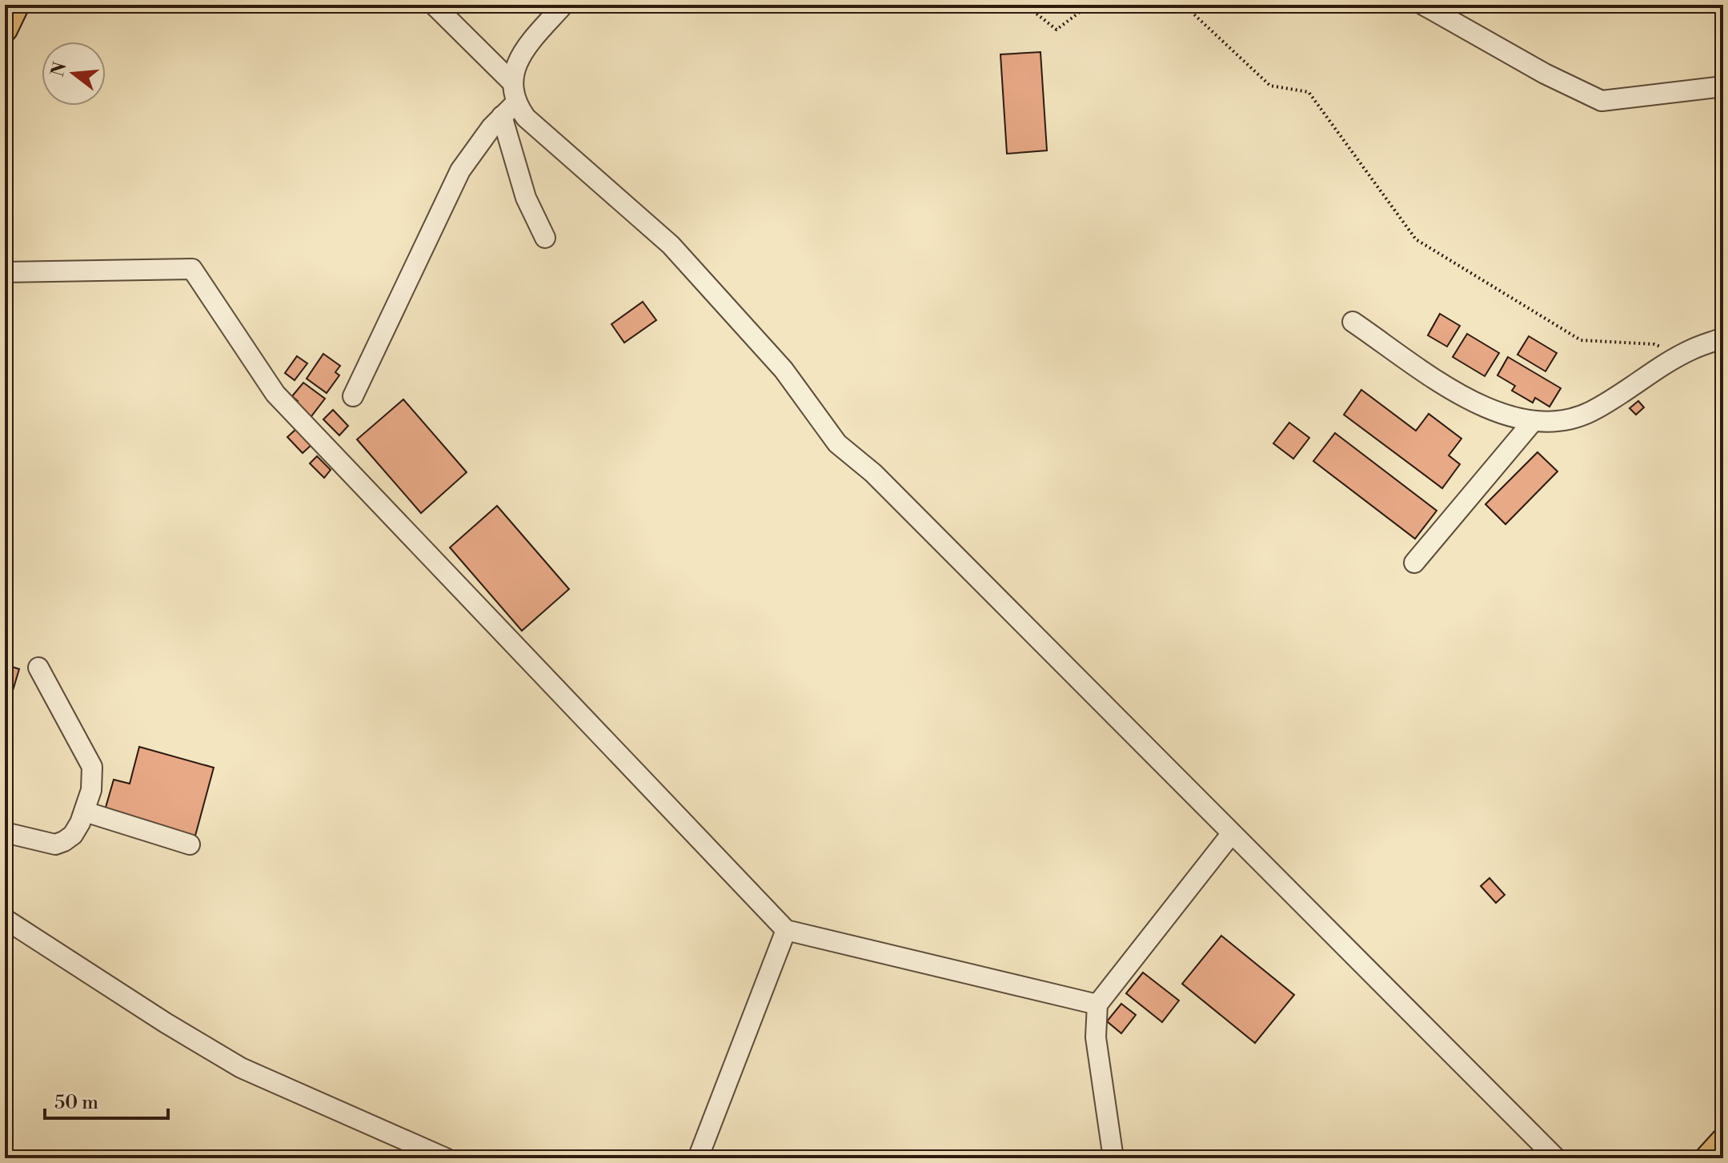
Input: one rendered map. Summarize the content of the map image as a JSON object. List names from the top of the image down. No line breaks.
{"scale_bar":"50 m","north":"left"}
